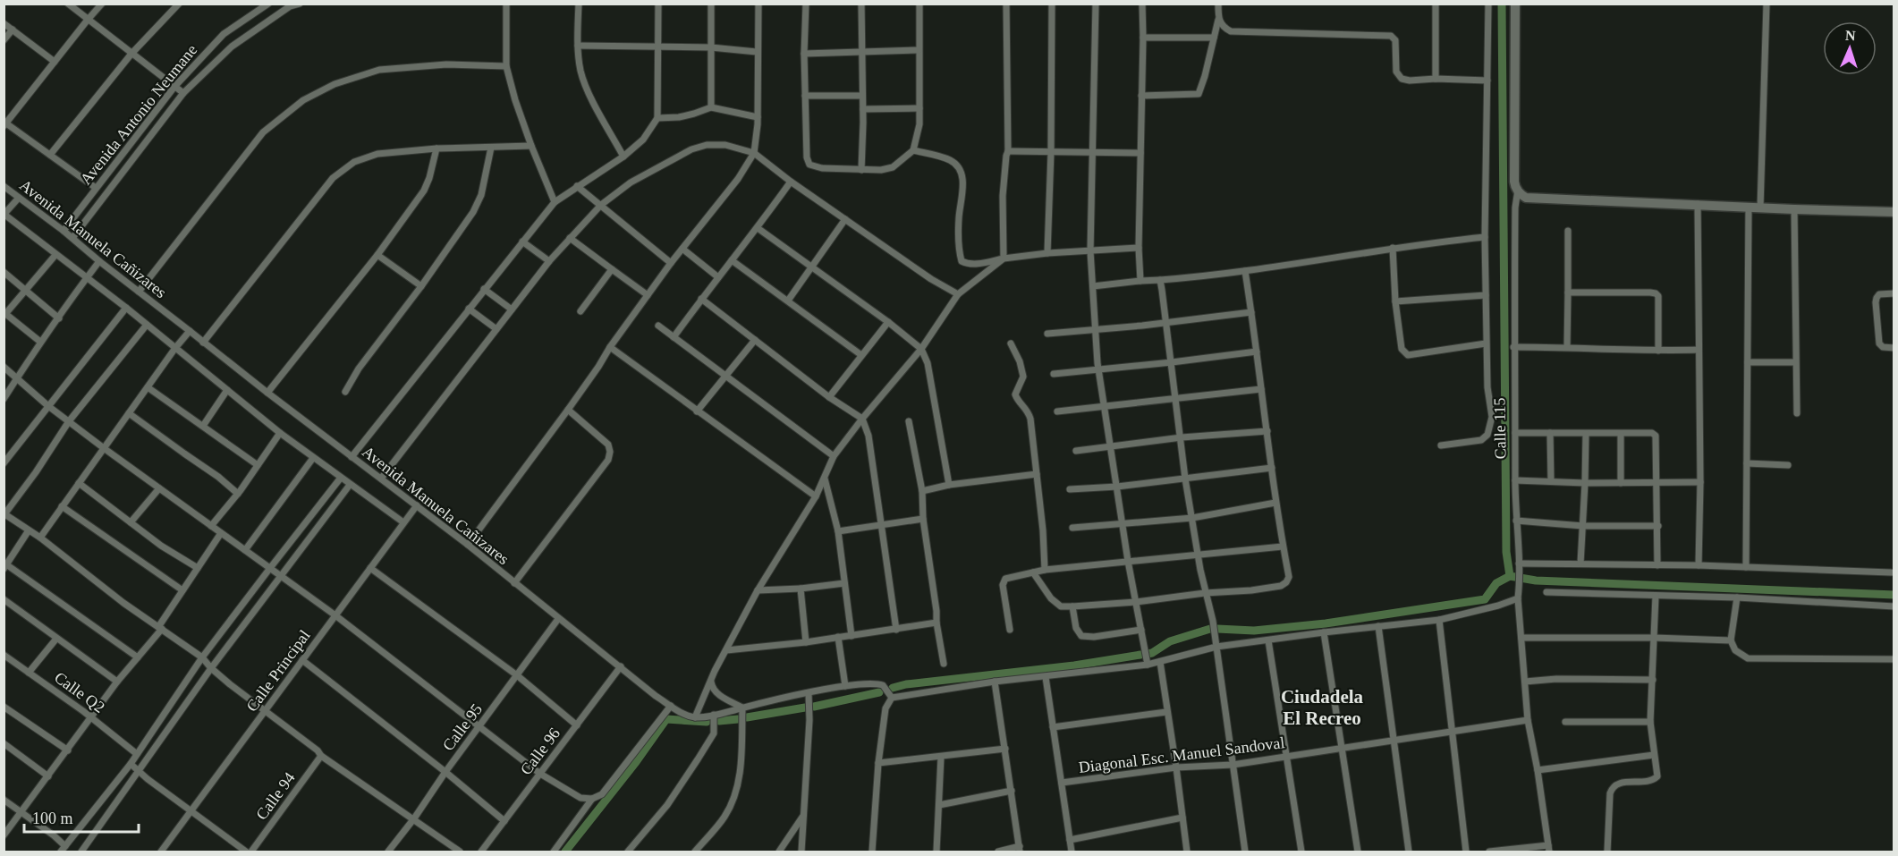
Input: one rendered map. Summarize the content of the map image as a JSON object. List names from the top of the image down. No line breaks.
{"streets":{"street":["Avenida Antonio Neumane","Avenida Manuela Cañizares","Calle 115","Calle Principal","Calle Q2","Calle 95","Calle 96","Diagonal Esc. Manuel Sandoval","Calle 94"]},"crossings":[["Avenida Antonio Neumane","Avenida Manuela Cañizares"],["Avenida Manuela Cañizares","Calle Principal"],["Avenida Manuela Cañizares","Calle 95"],["Avenida Manuela Cañizares","Calle 96"],["Calle 115","Diagonal Esc. Manuel Sandoval"]],"districts":["Ciudadela El Recreo"],"scale_bar":"100 m","north":"top"}
